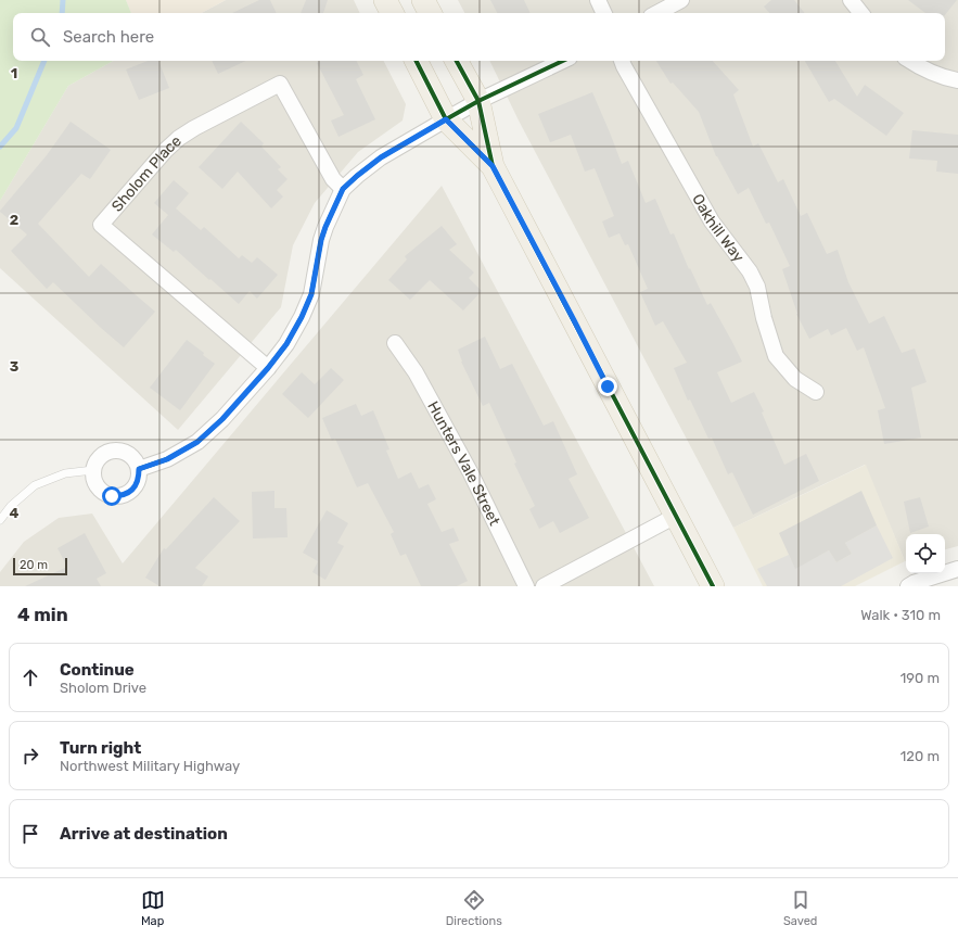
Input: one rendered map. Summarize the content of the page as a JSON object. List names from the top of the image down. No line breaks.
{"streets":{"street":["Sholom Place","Oakhill Way","Hunters Vale Street"]},"scale_bar":"20 m","page":{"search":"Search here","scale":"20 m","heading":["4 min","Walk · 310 m"],"list":[["Continue","Sholom Drive","190 m"],["Turn right","Northwest Military Highway","120 m"],"Arrive at destination"],"nav":["Map","Directions","Saved"]},"grid":{"rows":["1","2","3","4"]}}
